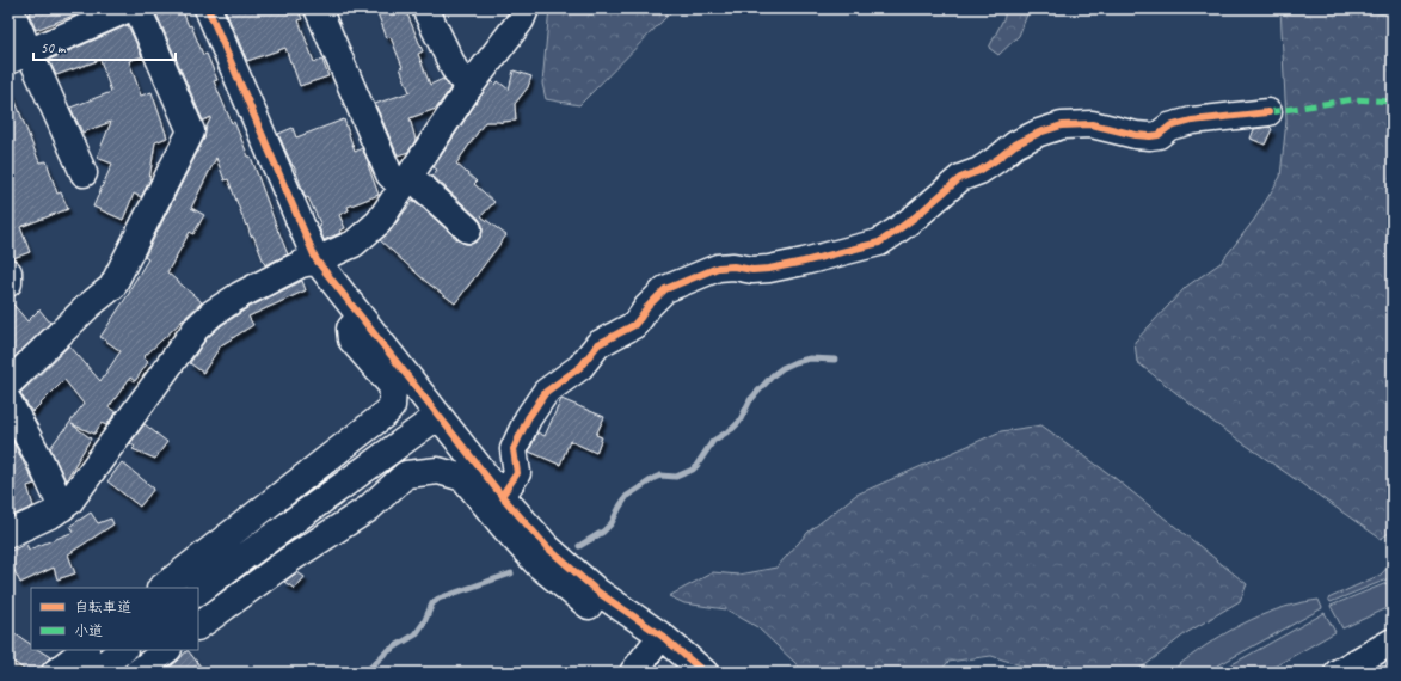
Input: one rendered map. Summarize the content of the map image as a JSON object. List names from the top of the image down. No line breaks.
{"legend":["自転車道","小道"],"scale_bar":"50 m"}
